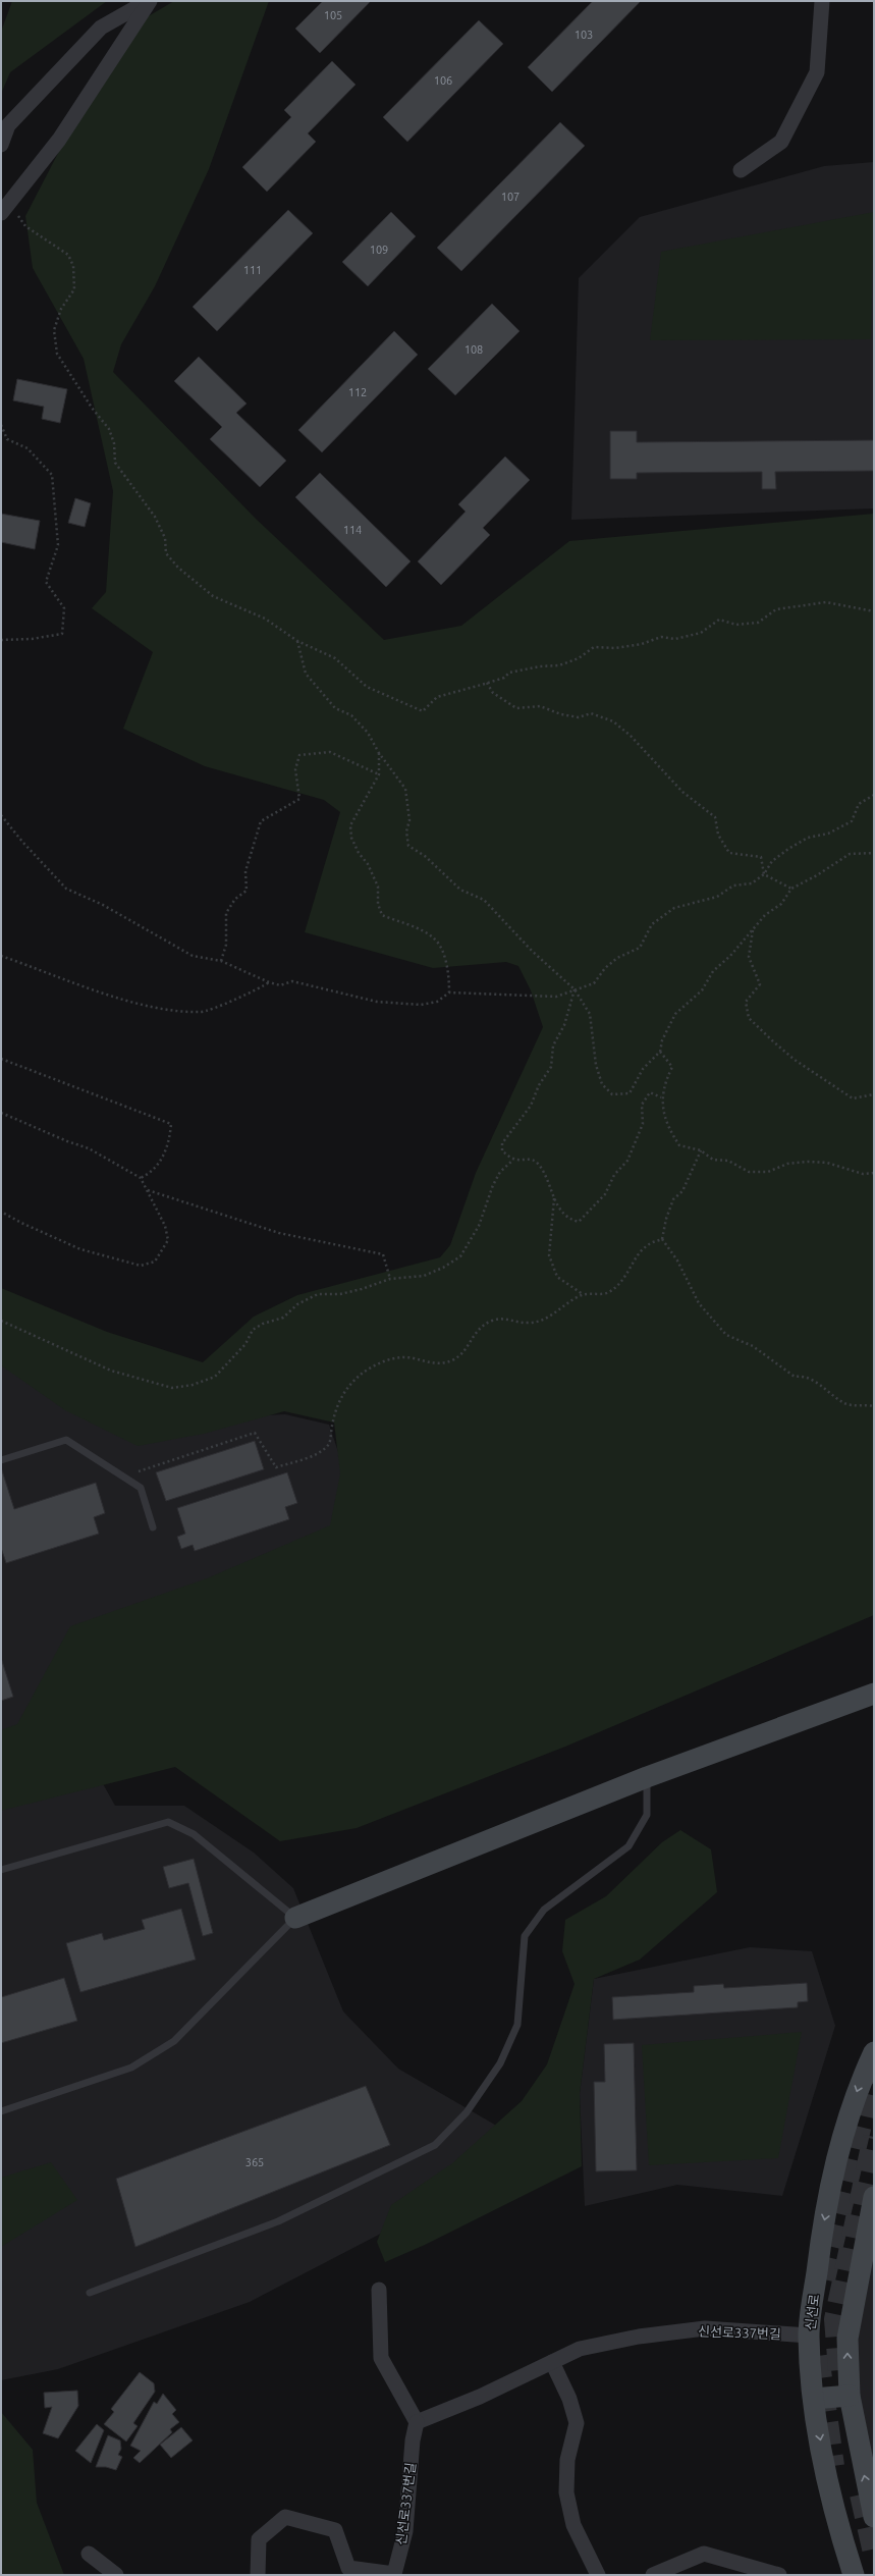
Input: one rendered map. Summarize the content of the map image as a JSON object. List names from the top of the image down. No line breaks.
{"streets":{"main road":["신선로"],"street":["신선로337번길"]},"crossings":[["신선로","신선로337번길"]],"house_numbers":["105","103","106","107","109","111","108","112","114","365"]}
